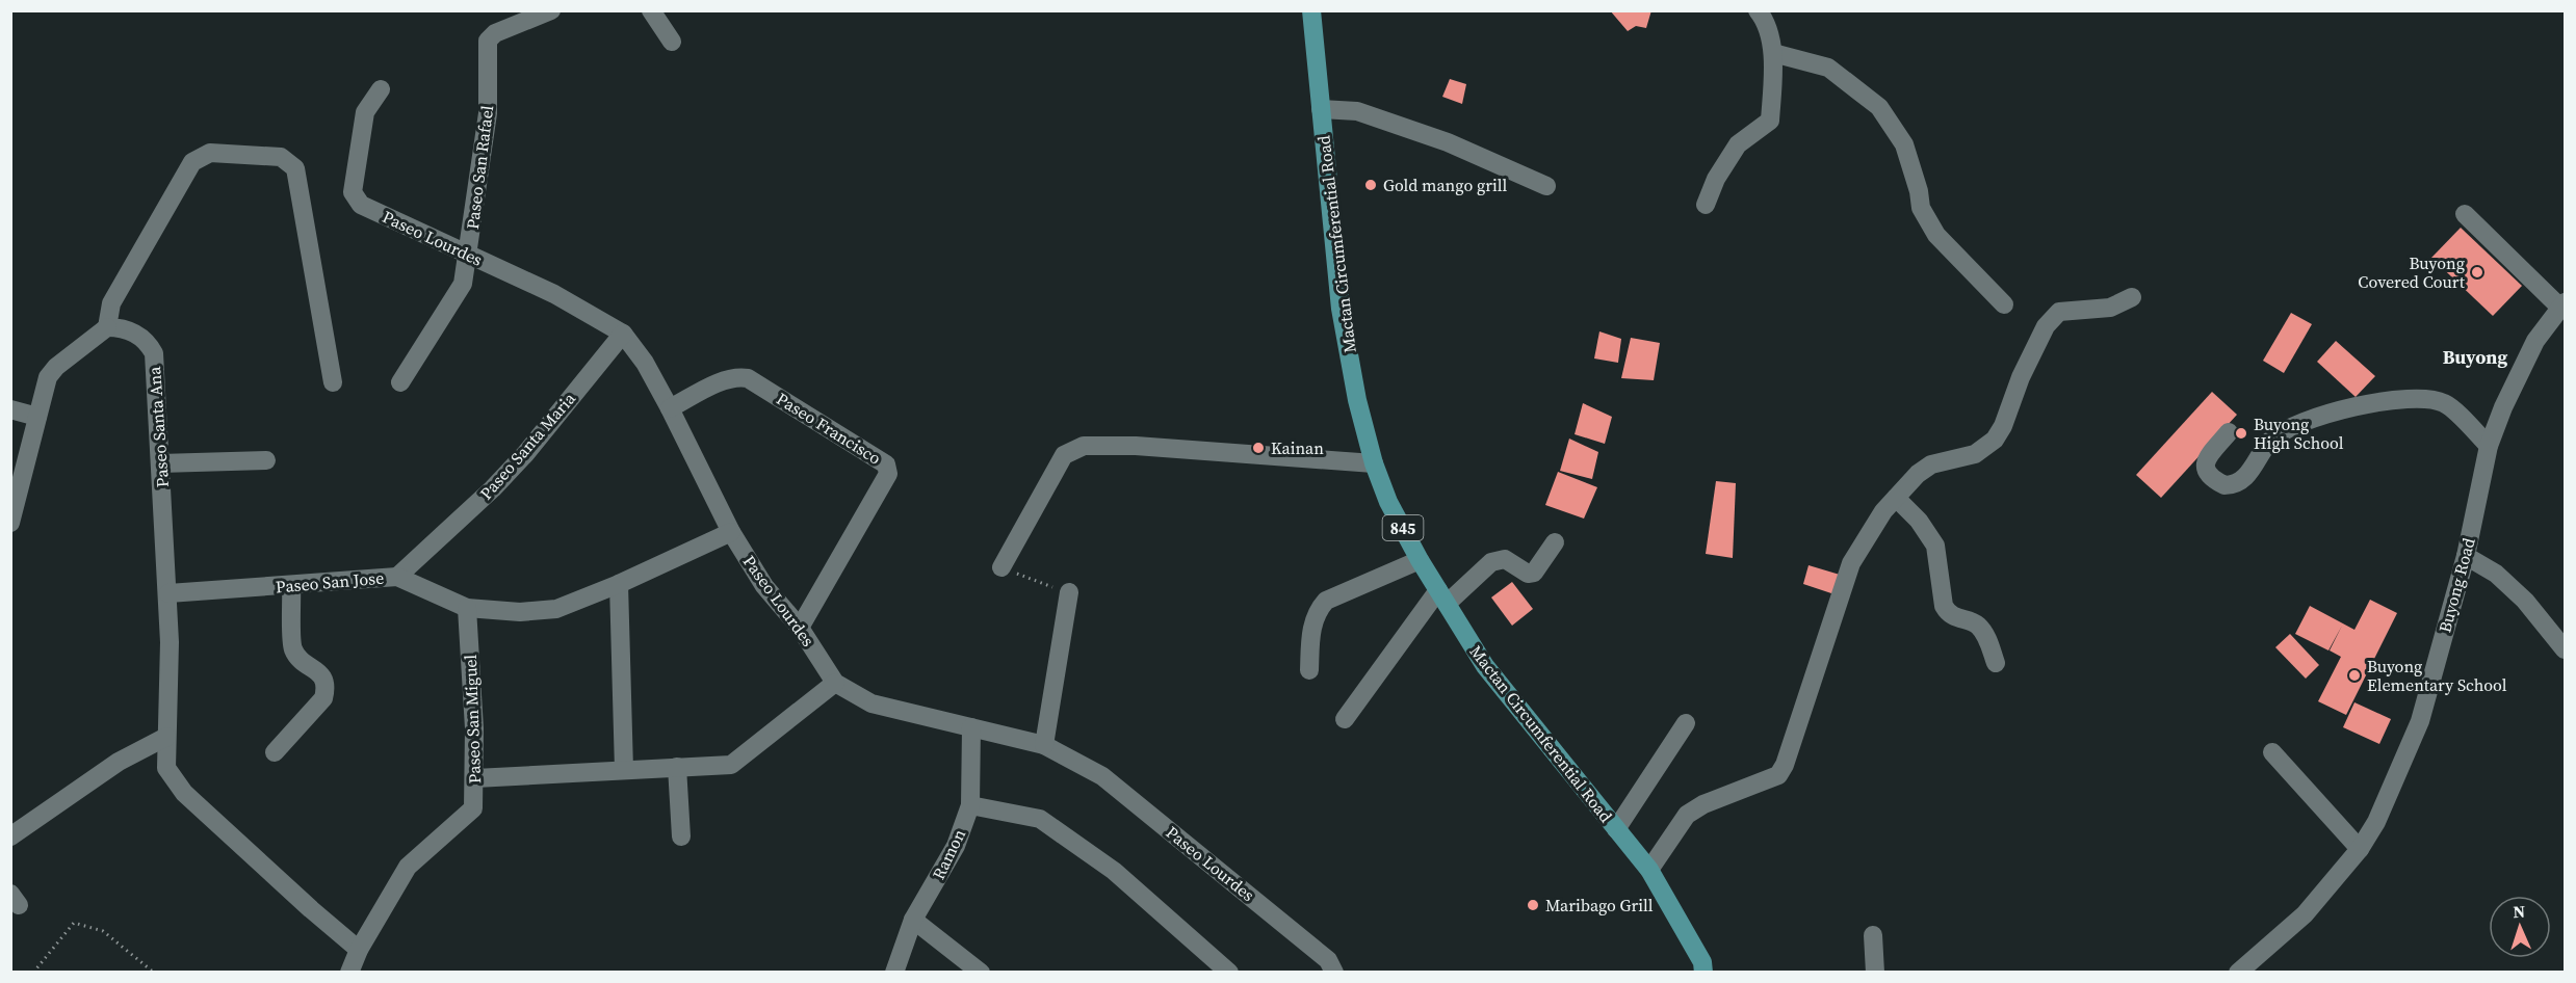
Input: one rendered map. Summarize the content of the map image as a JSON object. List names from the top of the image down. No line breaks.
{"streets":{"main road":["Mactan Circumferential Road","845"],"street":["Paseo San Rafael","Paseo Lourdes","Paseo Santa Ana","Paseo Francisco","Paseo Santa Maria","Paseo San Jose","Buyong Road","Paseo San Miguel","Ramon"]},"crossings":[["Paseo San Rafael","Paseo Lourdes"],["Paseo Lourdes","Paseo Francisco"],["Paseo Lourdes","Paseo Santa Maria"],["Paseo Lourdes","Paseo San Jose"],["Paseo Lourdes","Ramon"],["Paseo Santa Ana","Paseo San Jose"],["Paseo Santa Ana","Paseo San Miguel"],["Paseo Santa Maria","Paseo San Jose"],["Paseo San Jose","Paseo San Miguel"]],"districts":["Buyong"],"places":["Gold mango grill","Buyong Covered Court","Buyong High School","Kainan","Buyong Elementary School","Maribago Grill"],"north":"top"}
